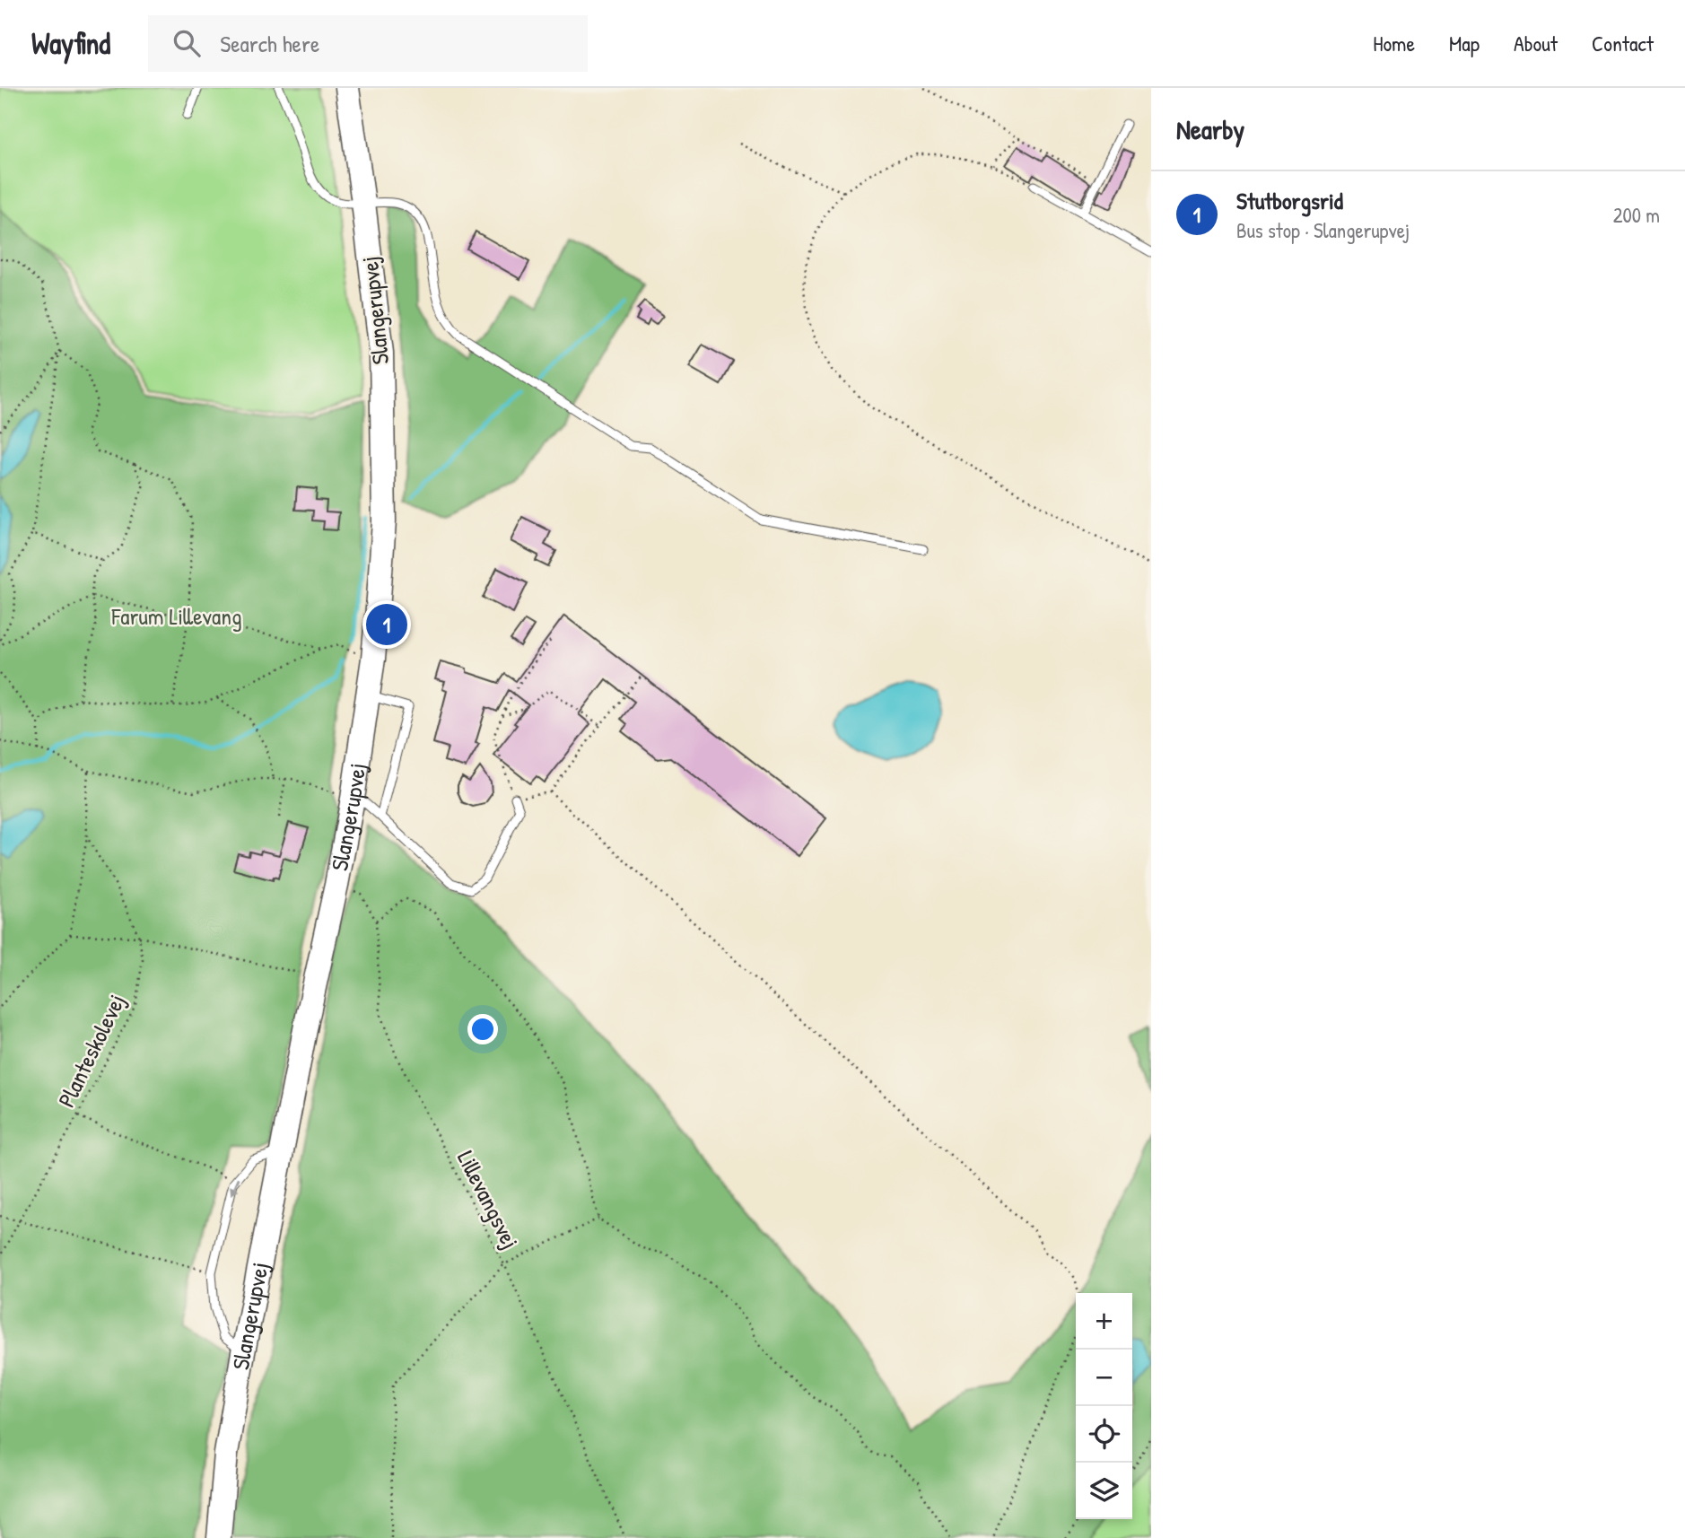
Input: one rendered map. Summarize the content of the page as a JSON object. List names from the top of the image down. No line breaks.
{"streets":{"main road":["Slangerupvej"],"path":["Planteskolevej","Lillevangsvej"]},"crossings":[["Slangerupvej","Lillevangsvej"]],"parks":["Farum Lillevang"],"page":{"header":"Wayfind","search":"Search here","nav":["Home","Map","About","Contact"],"heading":"Nearby","list":[{"mark":"1","name":"Stutborgsrid","note":"Bus stop · Slangerupvej","value":"200 m"}],"pins":"1","map_buttons":["+","−"]}}
